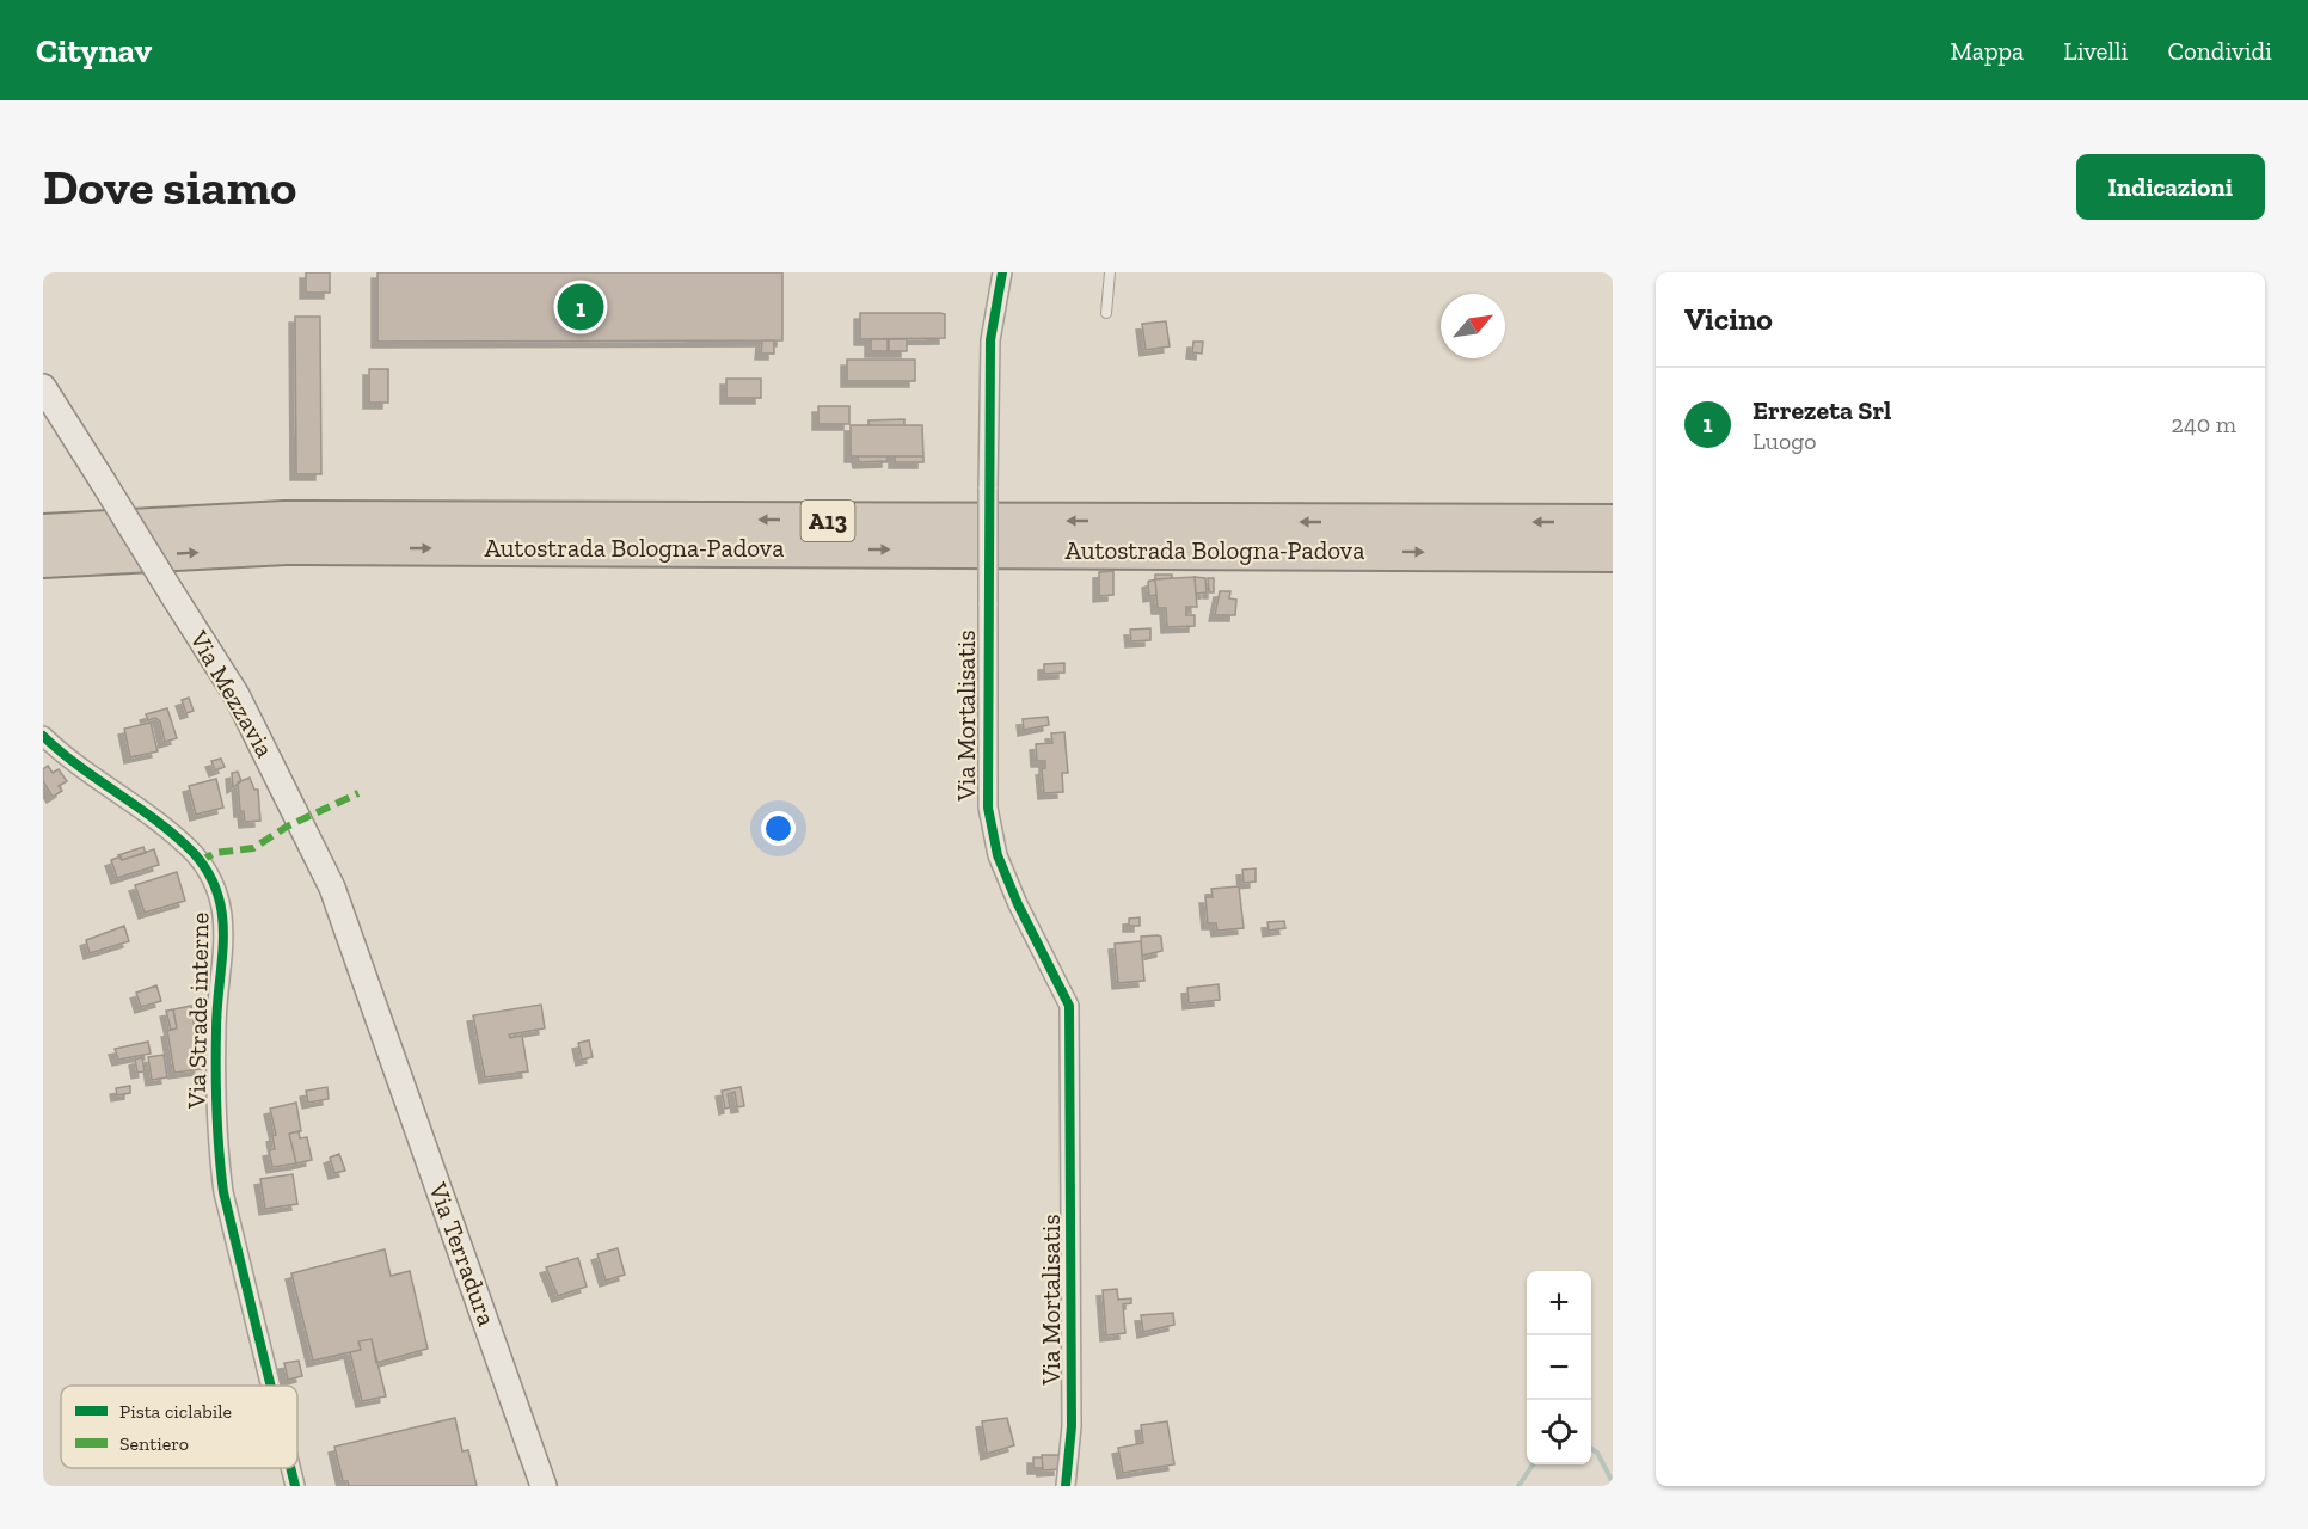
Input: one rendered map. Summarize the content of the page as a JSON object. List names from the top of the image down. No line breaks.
{"streets":{"highway":["A13","Autostrada Bologna-Padova"],"main road":["Via Mezzavia","Via Terradura"],"street":["Via Mortalisatis","Via Strade interne"]},"crossings":[["Via Mezzavia","Via Terradura"]],"legend":["Pista ciclabile","Sentiero"],"north":"top right","page":{"header":"Citynav","nav":["Mappa","Livelli","Condividi"],"buttons":"Indicazioni","title":"Dove siamo","heading":"Vicino","pins":"1","list":[{"mark":"1","name":"Errezeta Srl","note":"Luogo","value":"240 m"}],"map_buttons":["+","−"]}}
